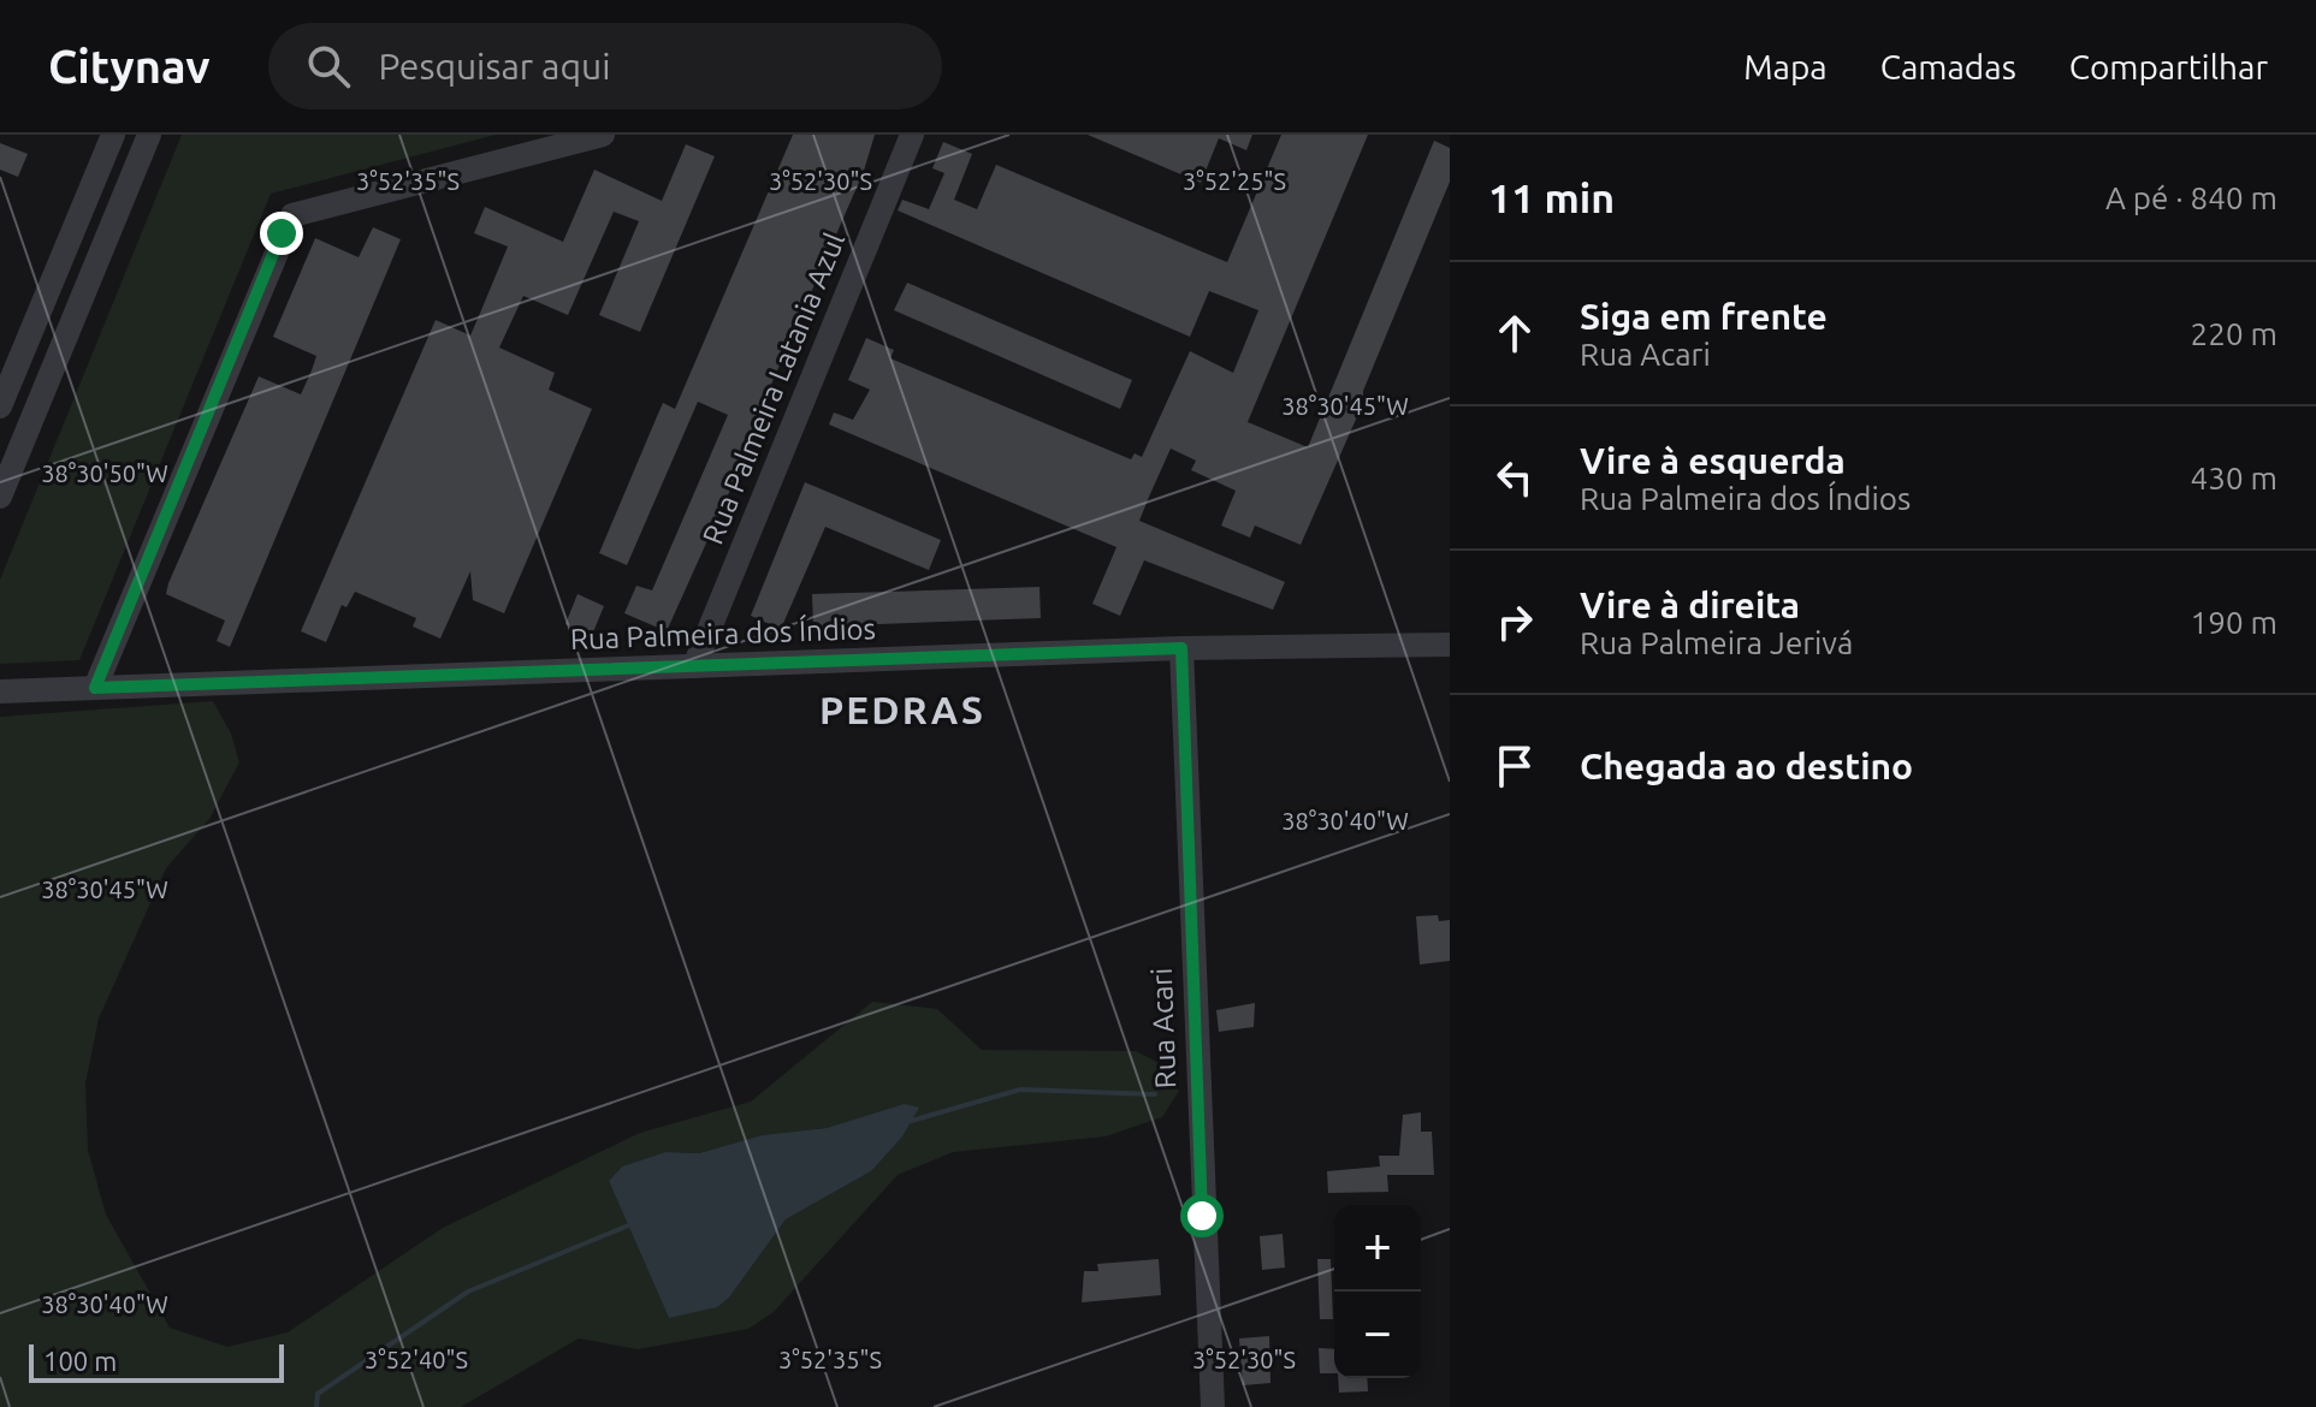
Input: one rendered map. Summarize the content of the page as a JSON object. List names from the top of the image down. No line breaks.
{"streets":{"street":["Rua Palmeira Latania Azul","Rua Palmeira dos Índios","Rua Acari"]},"crossings":[["Rua Palmeira Latania Azul","Rua Palmeira dos Índios"],["Rua Palmeira dos Índios","Rua Acari"]],"districts":["PEDRAS"],"scale_bar":"100 m","page":{"header":"Citynav","search":"Pesquisar aqui","nav":["Mapa","Camadas","Compartilhar"],"heading":["11 min","A pé · 840 m"],"list":[["Siga em frente","Rua Acari","220 m"],["Vire à esquerda","Rua Palmeira dos Índios","430 m"],["Vire à direita","Rua Palmeira Jerivá","190 m"],"Chegada ao destino"],"map_buttons":["+","−"],"scale":"100 m"},"coordinates":["3°52'35\"S","3°52'30\"S","3°52'25\"S","38°30'45\"W","38°30'50\"W","38°30'40\"W","3°52'40\"S"]}
